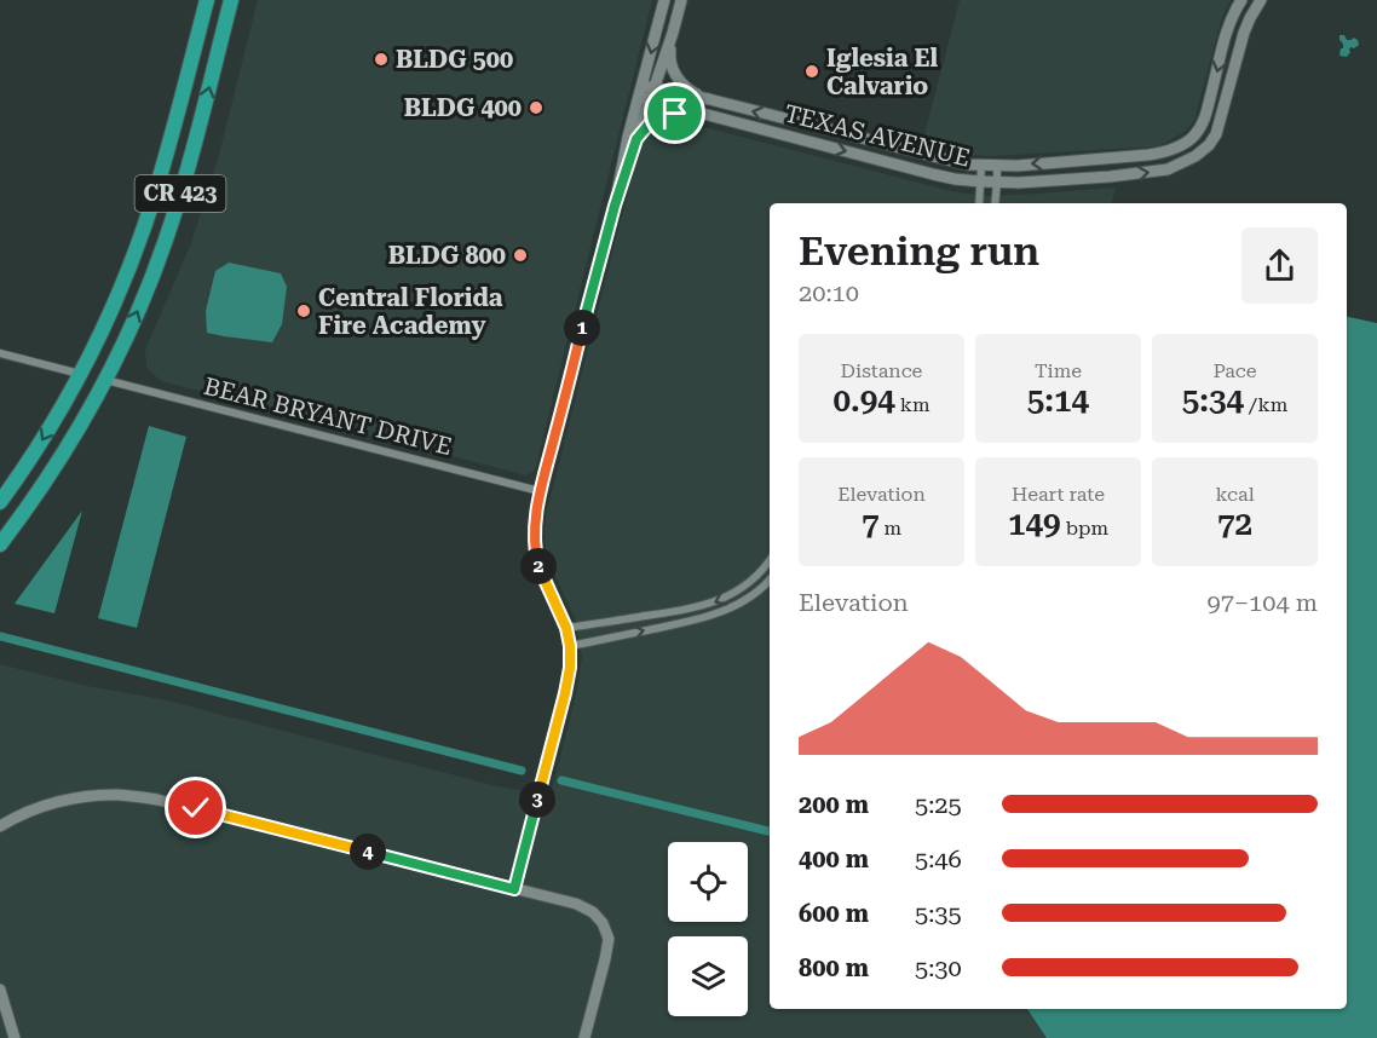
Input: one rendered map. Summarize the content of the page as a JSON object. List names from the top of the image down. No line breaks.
{"streets":{"highway":["CR 423"],"street":["TEXAS AVENUE","BEAR BRYANT DRIVE"]},"crossings":[["CR 423","BEAR BRYANT DRIVE"]],"places":["BLDG 500","Iglesia El Calvario","BLDG 400","BLDG 800","Central Florida Fire Academy"],"page":{"heading":["Evening run","20:10"],"pins":["1","2","3","4"],"stats":[["Distance","0.94 km"],["Time","5:14"],["Pace","5:34 /km"],["Elevation","7 m"],["Heart rate","149 bpm"],["kcal","72"]],"chart":["Elevation","97–104 m"],"list":[{"name":"200 m","note":"5:25"},{"name":"400 m","note":"5:46"},{"name":"600 m","note":"5:35"},{"name":"800 m","note":"5:30"}]}}
